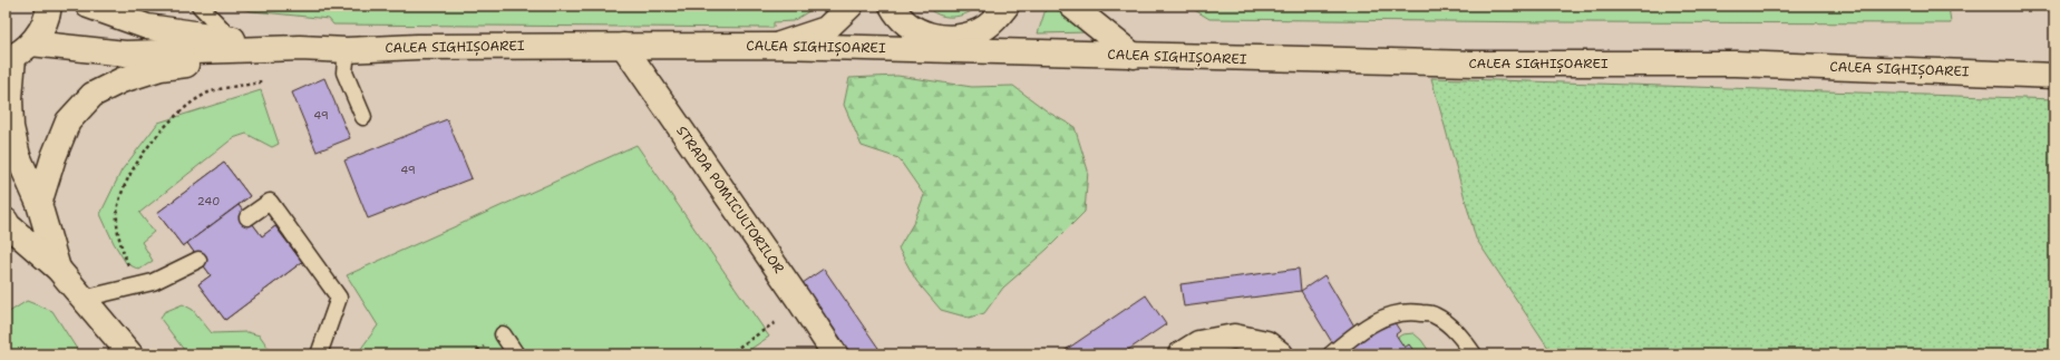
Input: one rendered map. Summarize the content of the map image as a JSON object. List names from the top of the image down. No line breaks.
{"streets":{"main road":["CALEA SIGHIȘOAREI","STRADA POMICULTORILOR"]},"crossings":[["CALEA SIGHIȘOAREI","STRADA POMICULTORILOR"]],"house_numbers":["49","49","240"]}
